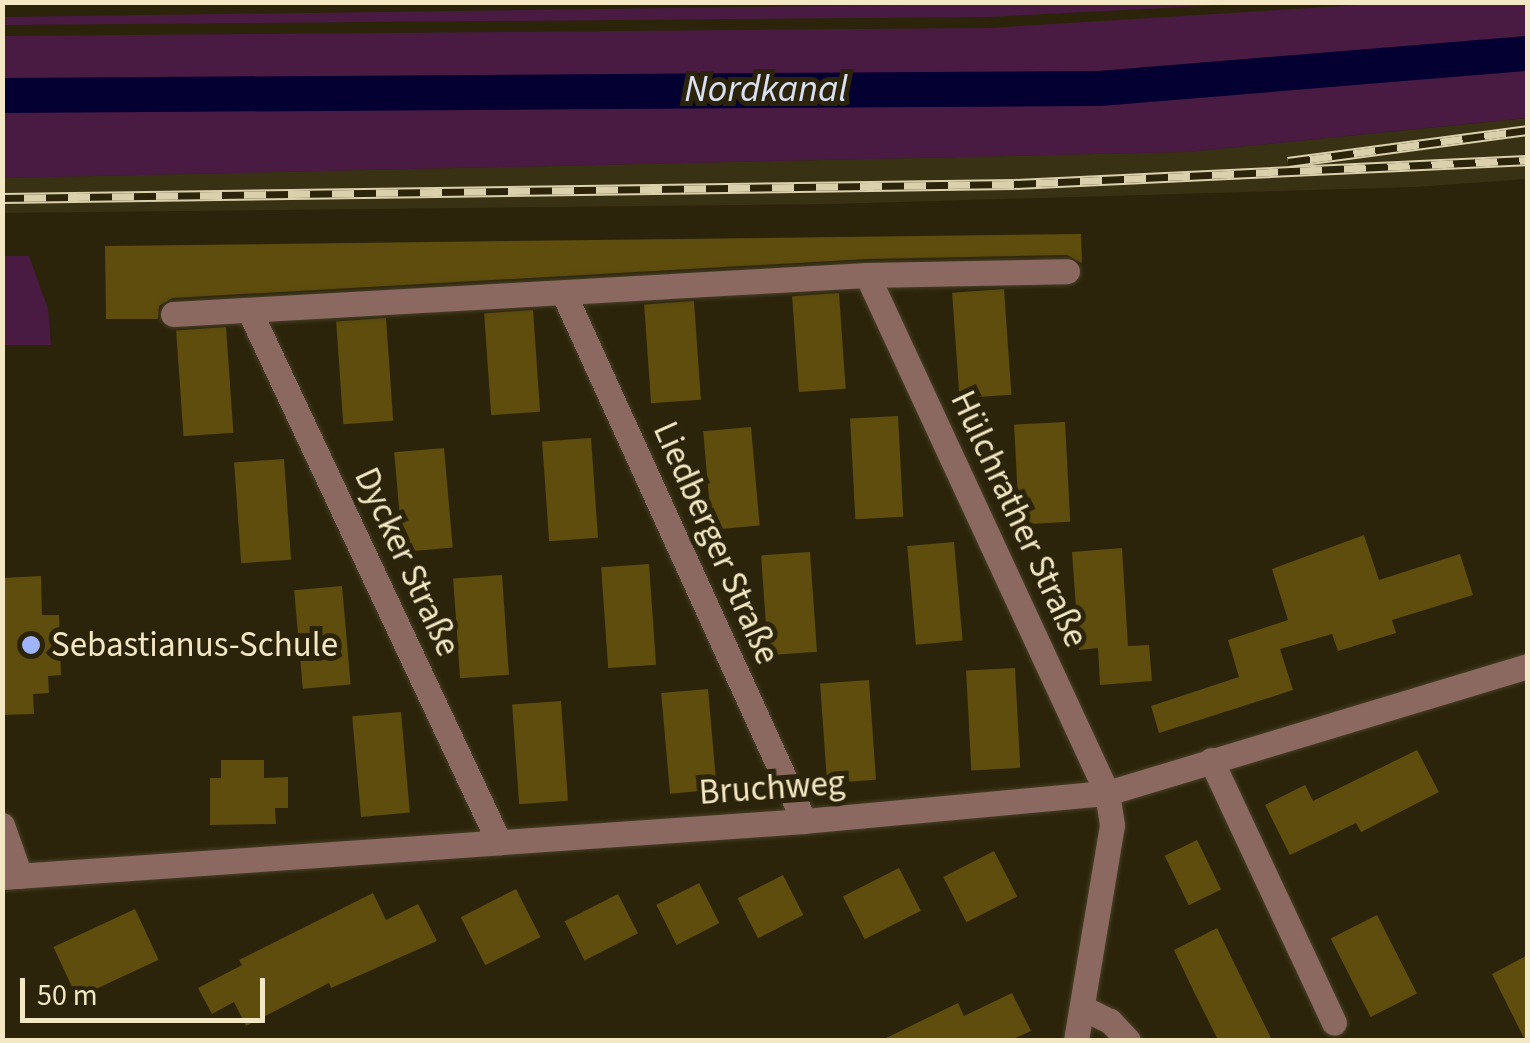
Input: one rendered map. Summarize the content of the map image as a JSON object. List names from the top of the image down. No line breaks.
{"streets":{"street":["Hülchrather Straße","Liedberger Straße","Dycker Straße","Bruchweg"]},"crossings":[["Hülchrather Straße","Bruchweg"],["Liedberger Straße","Bruchweg"],["Dycker Straße","Bruchweg"]],"water":["Nordkanal"],"places":["Sebastianus-Schule"],"scale_bar":"50 m"}
